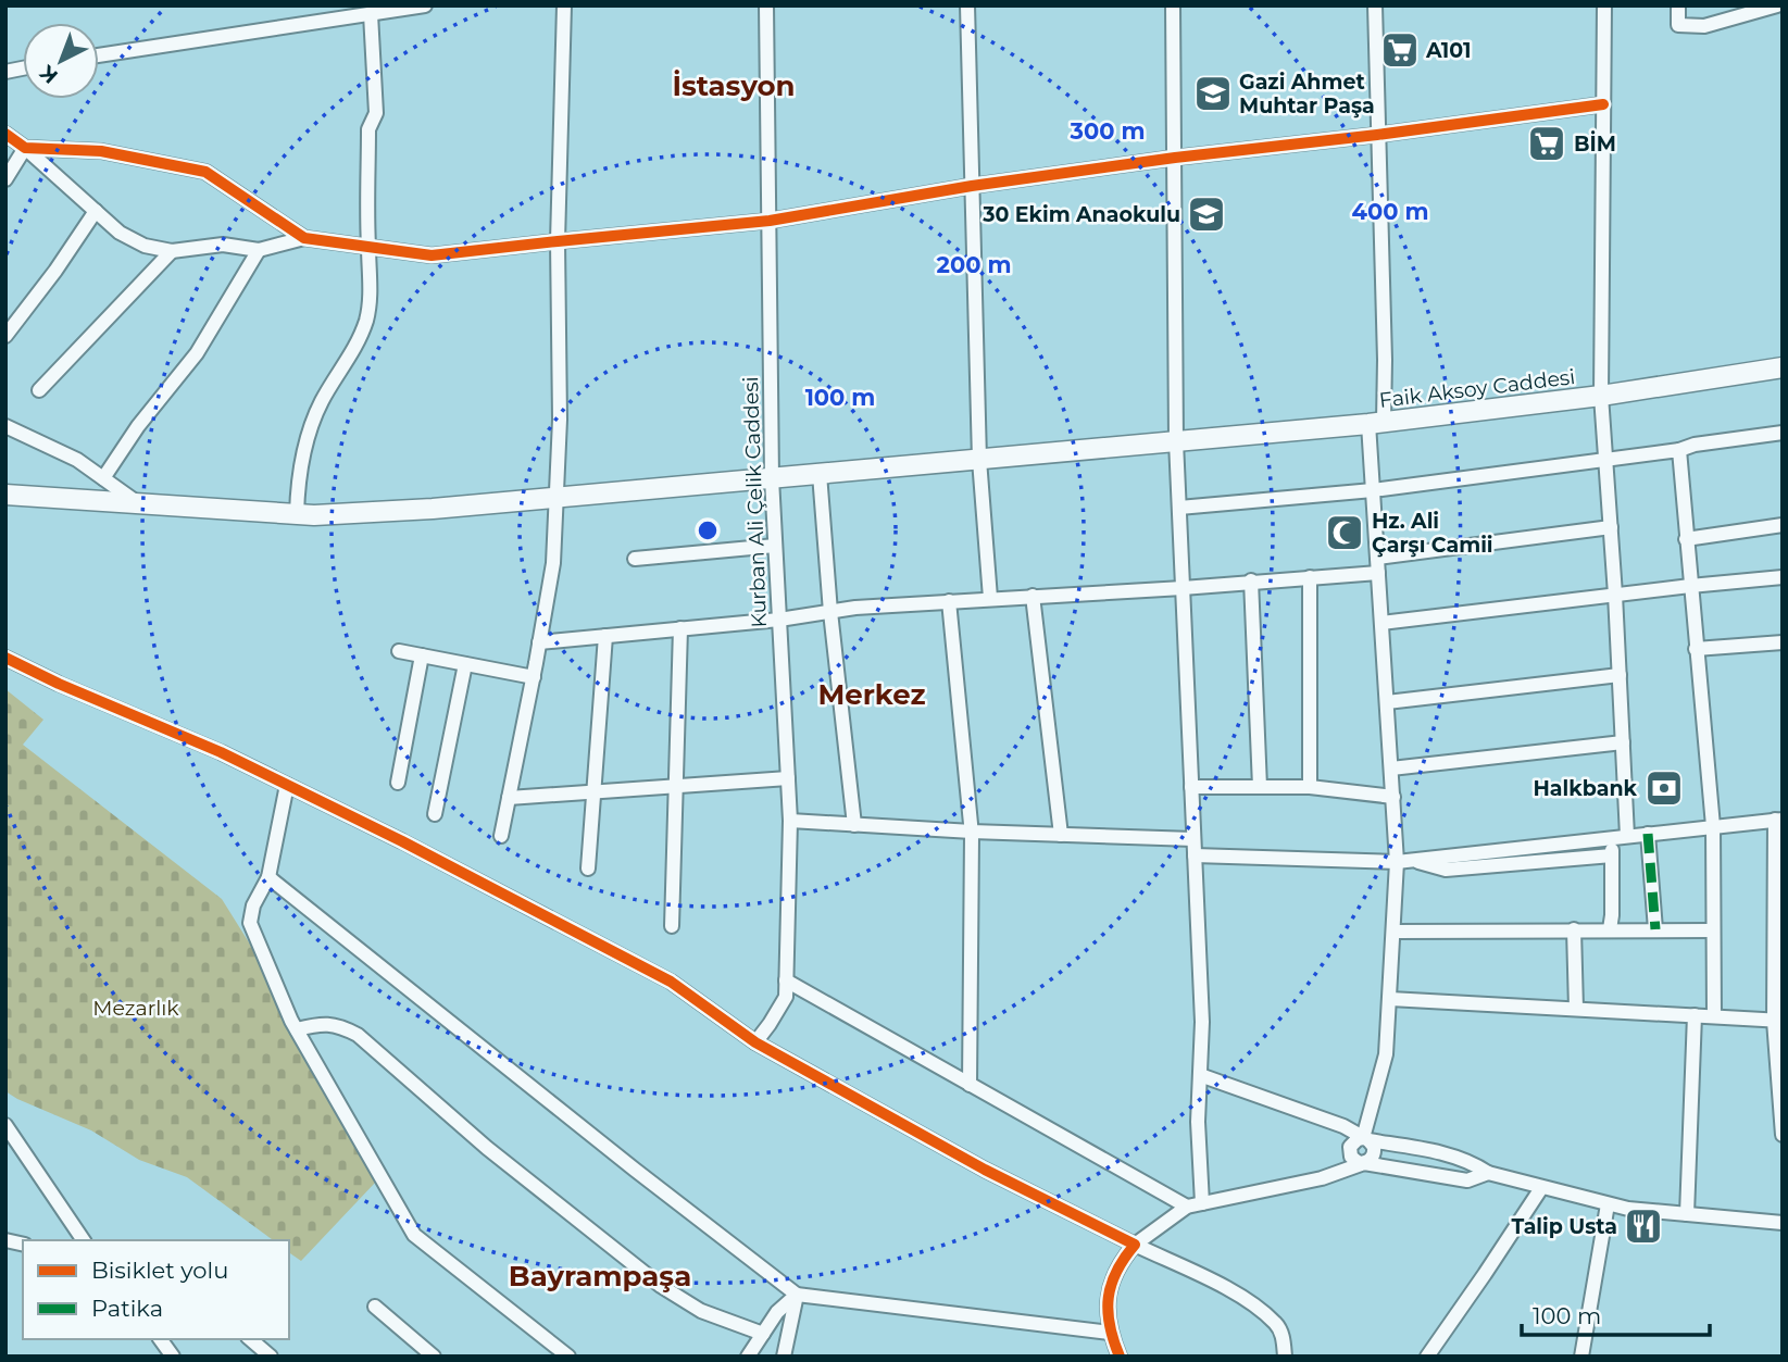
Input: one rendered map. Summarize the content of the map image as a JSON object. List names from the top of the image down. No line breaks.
{"streets":{"main road":["Faik Aksoy Caddesi"],"street":["Kurban Ali Çelik Caddesi"]},"crossings":[["Faik Aksoy Caddesi","Kurban Ali Çelik Caddesi"]],"districts":["İstasyon","Merkez","Bayrampaşa"],"parks":["Mezarlık"],"places":{"supermarket":["A101","BİM"],"school or university":["Gazi Ahmet Muhtar Paşa","30 Ekim Anaokulu"],"mosque":["Hz. Ali Çarşı Camii"],"bank":["Halkbank"],"restaurant":["Talip Usta"]},"legend":["Bisiklet yolu","Patika"],"scale_bar":"100 m","north":"bottom left","rings":["300 m","400 m","200 m","100 m"]}
